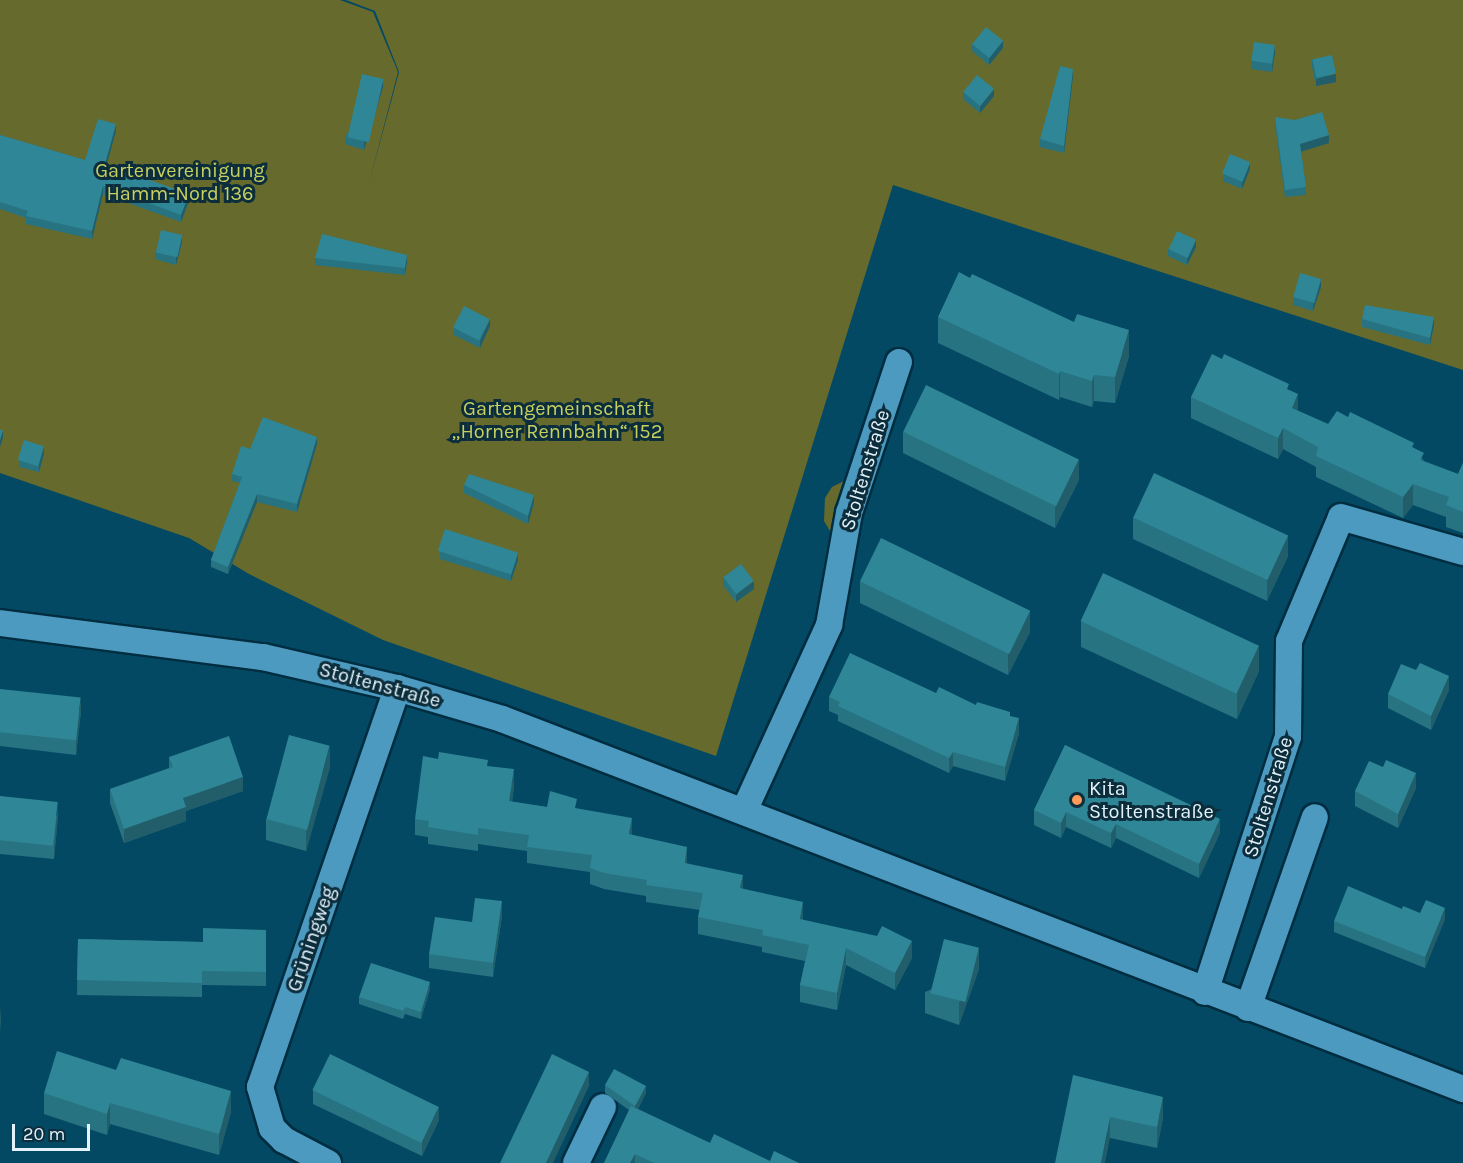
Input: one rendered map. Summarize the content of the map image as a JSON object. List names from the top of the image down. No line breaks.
{"streets":{"street":["Stoltenstraße","Grüningweg"]},"crossings":[["Stoltenstraße","Grüningweg"]],"parks":["Gartenvereinigung Hamm-Nord 136","Gartengemeinschaft „Horner Rennbahn“ 152"],"places":["Kita Stoltenstraße"],"scale_bar":"20 m"}
